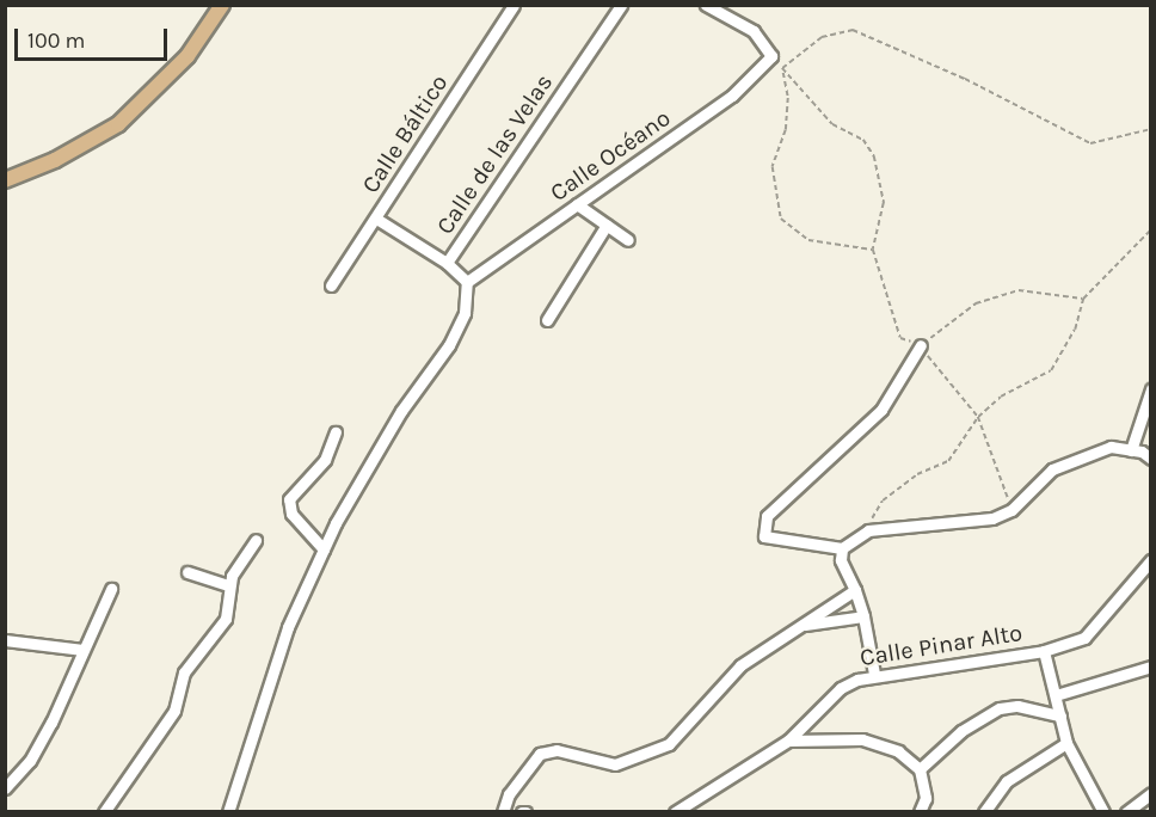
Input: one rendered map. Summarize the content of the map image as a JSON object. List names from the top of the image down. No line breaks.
{"streets":{"street":["Calle Báltico","Calle de las Velas","Calle Océano","Calle Pinar Alto"]},"crossings":[["Calle de las Velas","Calle Océano"]],"scale_bar":"100 m"}
